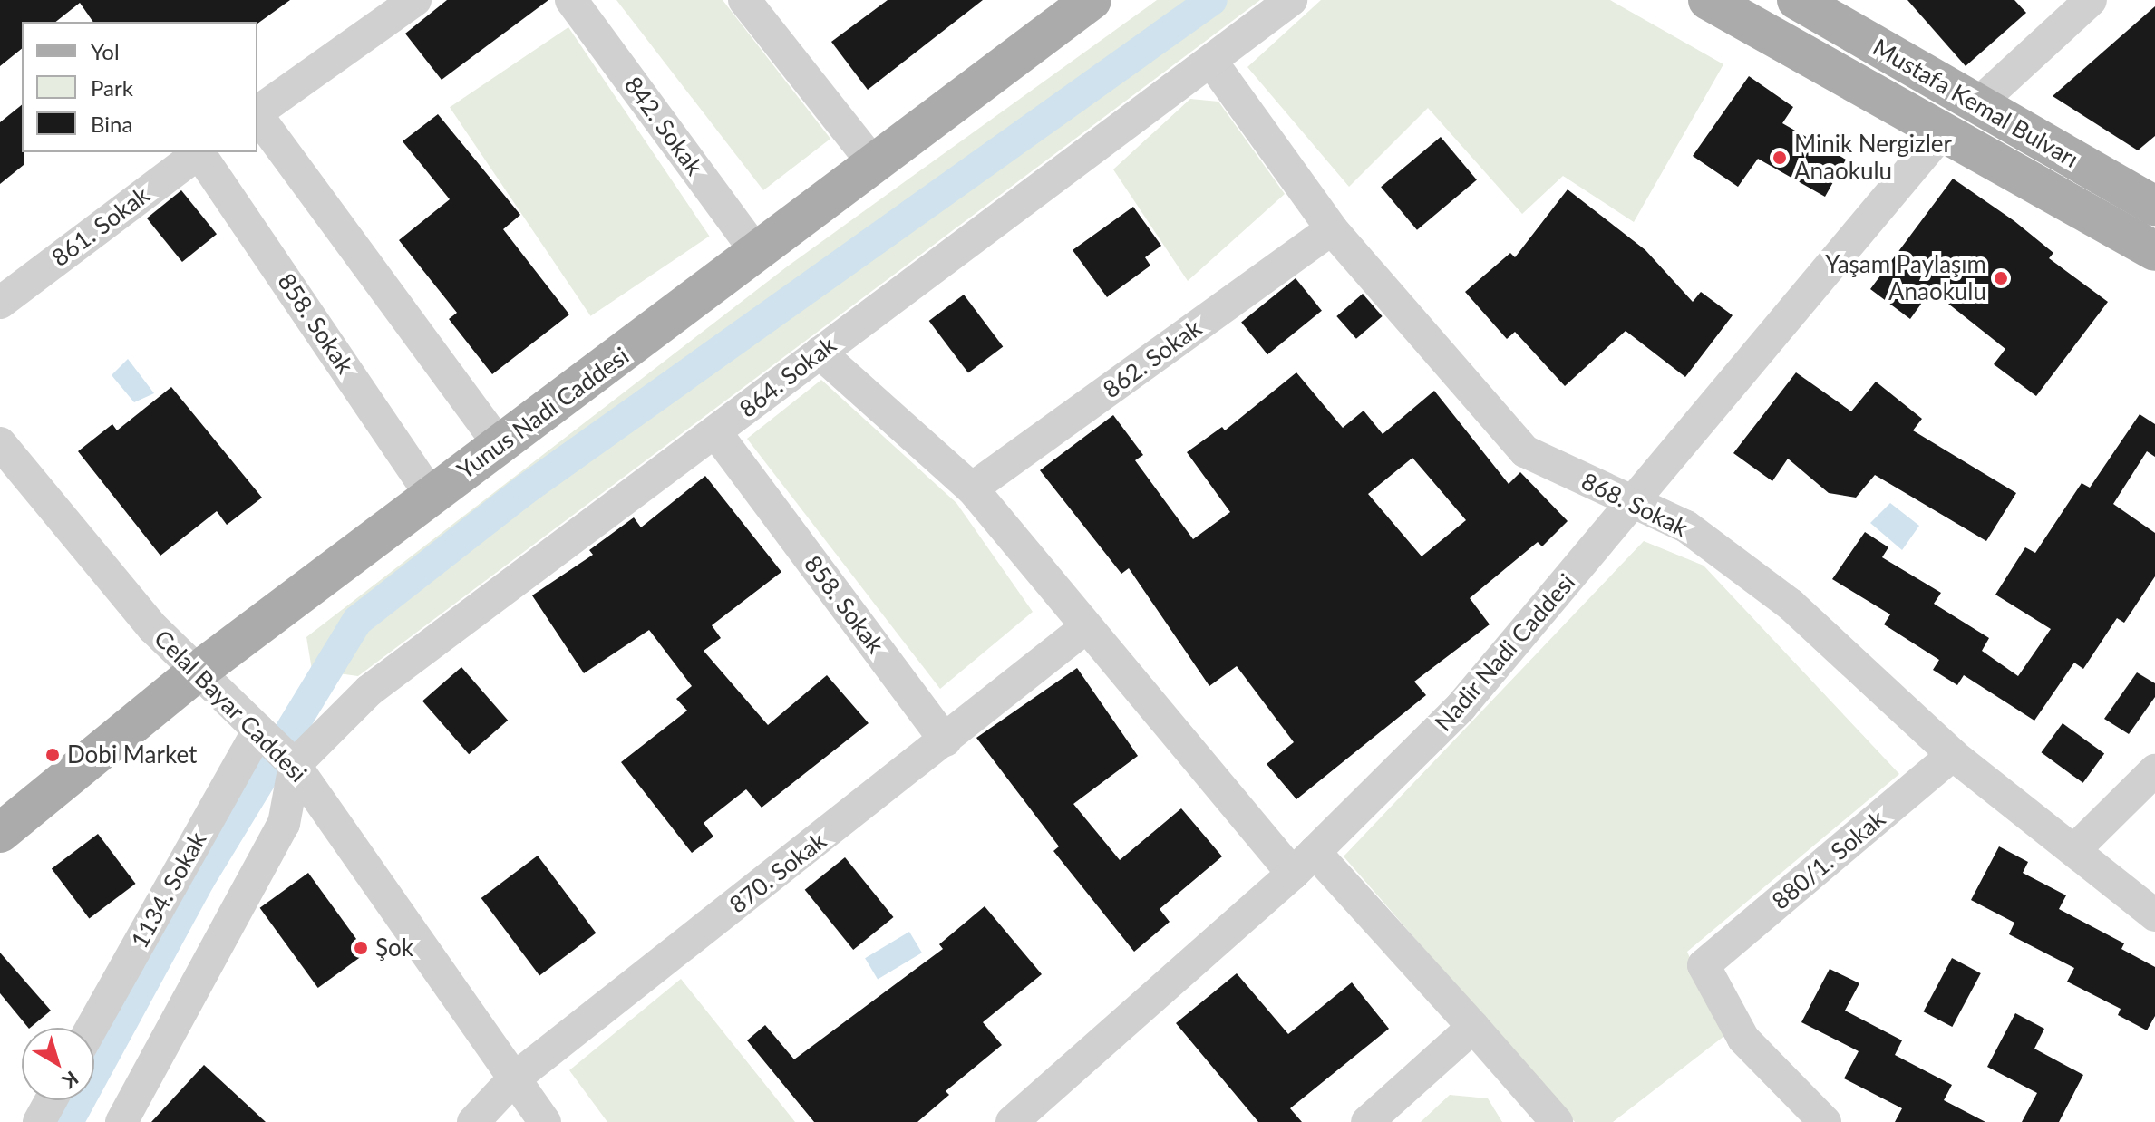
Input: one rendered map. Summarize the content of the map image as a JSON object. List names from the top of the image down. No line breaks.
{"streets":{"main road":["Mustafa Kemal Bulvarı","Yunus Nadi Caddesi"],"street":["842. Sokak","861. Sokak","858. Sokak","862. Sokak","864. Sokak","868. Sokak","Nadir Nadi Caddesi","Celal Bayar Caddesi","880/1. Sokak","870. Sokak","1134. Sokak"]},"crossings":[["Mustafa Kemal Bulvarı","Nadir Nadi Caddesi"],["842. Sokak","Yunus Nadi Caddesi"],["858. Sokak","864. Sokak"],["858. Sokak","Yunus Nadi Caddesi"],["858. Sokak","870. Sokak"],["862. Sokak","868. Sokak"],["864. Sokak","868. Sokak"],["864. Sokak","Celal Bayar Caddesi"],["Yunus Nadi Caddesi","Celal Bayar Caddesi"],["868. Sokak","Nadir Nadi Caddesi"],["868. Sokak","880/1. Sokak"],["Celal Bayar Caddesi","870. Sokak"],["Celal Bayar Caddesi","1134. Sokak"]],"places":["Minik Nergizler Anaokulu","Yaşam Paylaşım Anaokulu","Dobi Market","Şok"],"legend":["Yol","Park","Bina"],"north":"bottom right"}
